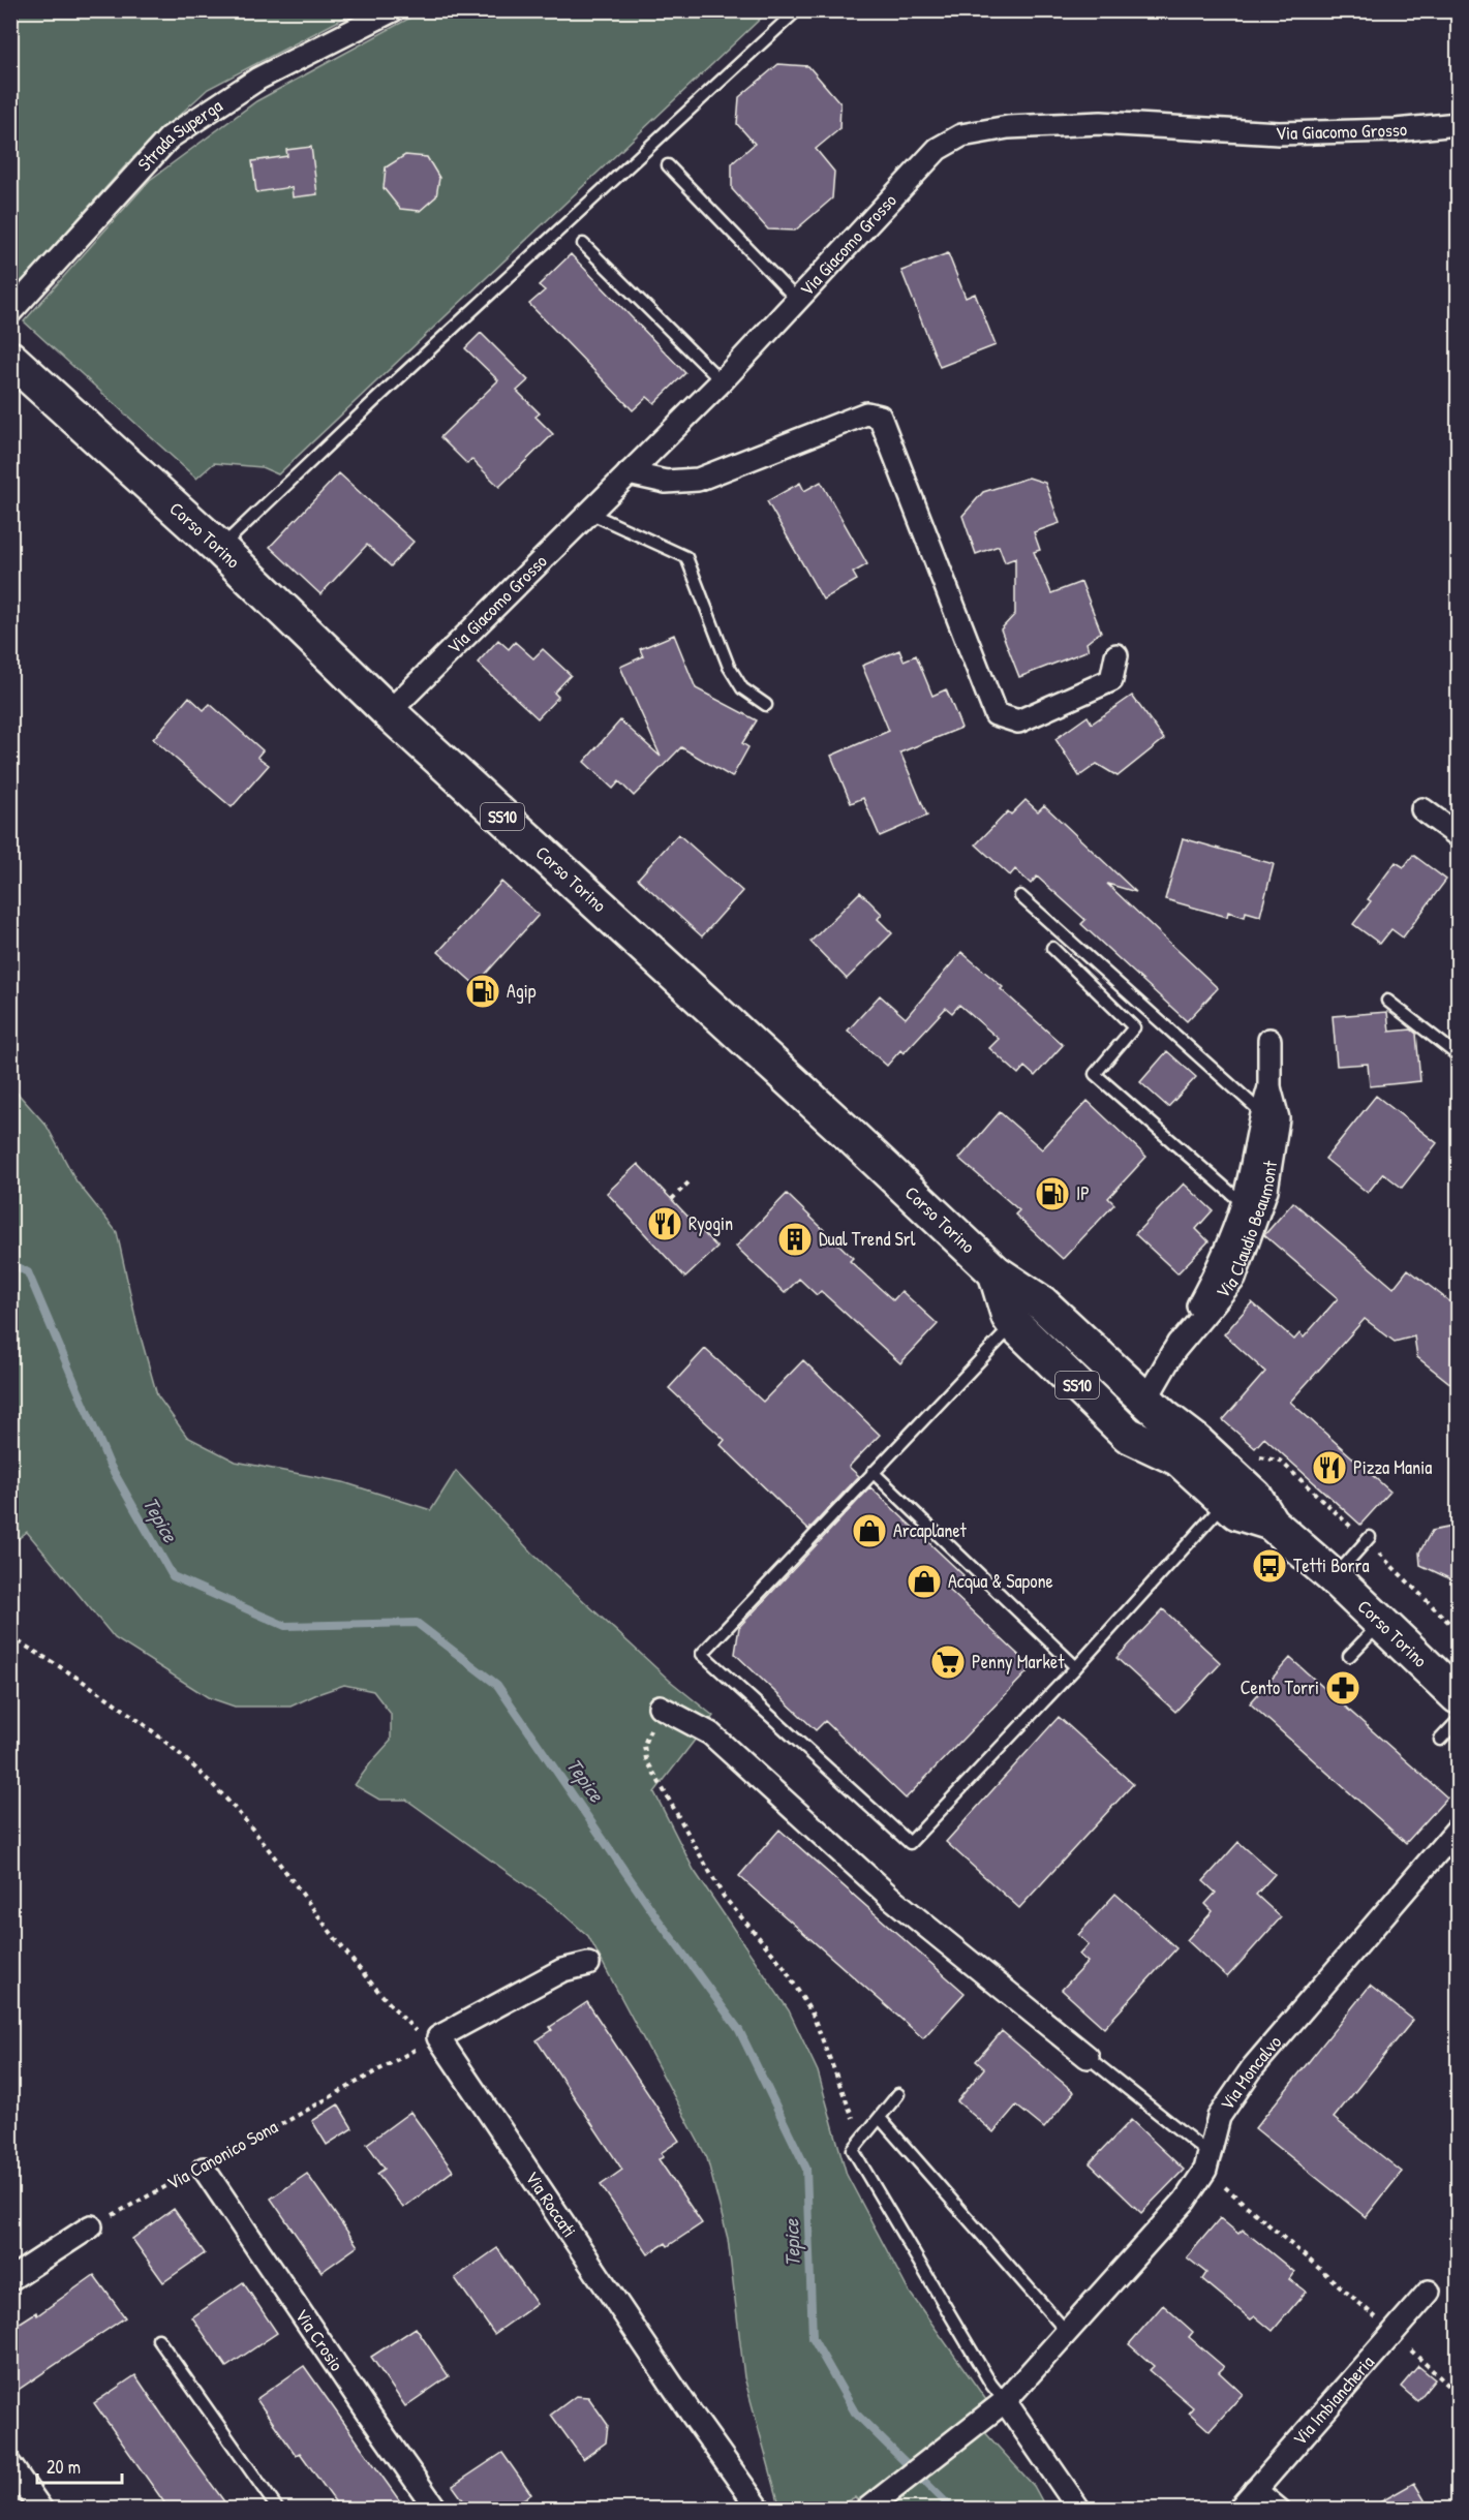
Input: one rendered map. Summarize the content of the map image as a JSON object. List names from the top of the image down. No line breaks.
{"streets":{"main road":["Corso Torino","SS10"],"street":["Via Giacomo Grosso","Strada Superga","Via Claudio Beaumont","Via Moncalvo","Via Roccati","Via Crosio","Via Imbiancheria"],"path":["Via Canonico Sona"]},"crossings":[["Via Giacomo Grosso","Corso Torino"],["Corso Torino","Via Claudio Beaumont"],["Via Canonico Sona","Via Roccati"],["Via Canonico Sona","Via Crosio"]],"water":["Tepice"],"places":{"fuel station":["Agip","IP"],"restaurant":["Ryogin","Pizza Mania"],"building":["Dual Trend Srl"],"shop":["Arcaplanet","Acqua & Sapone"],"bus stop":["Tetti Borra"],"supermarket":["Penny Market"],"pharmacy":["Cento Torri"]},"scale_bar":"20 m"}
